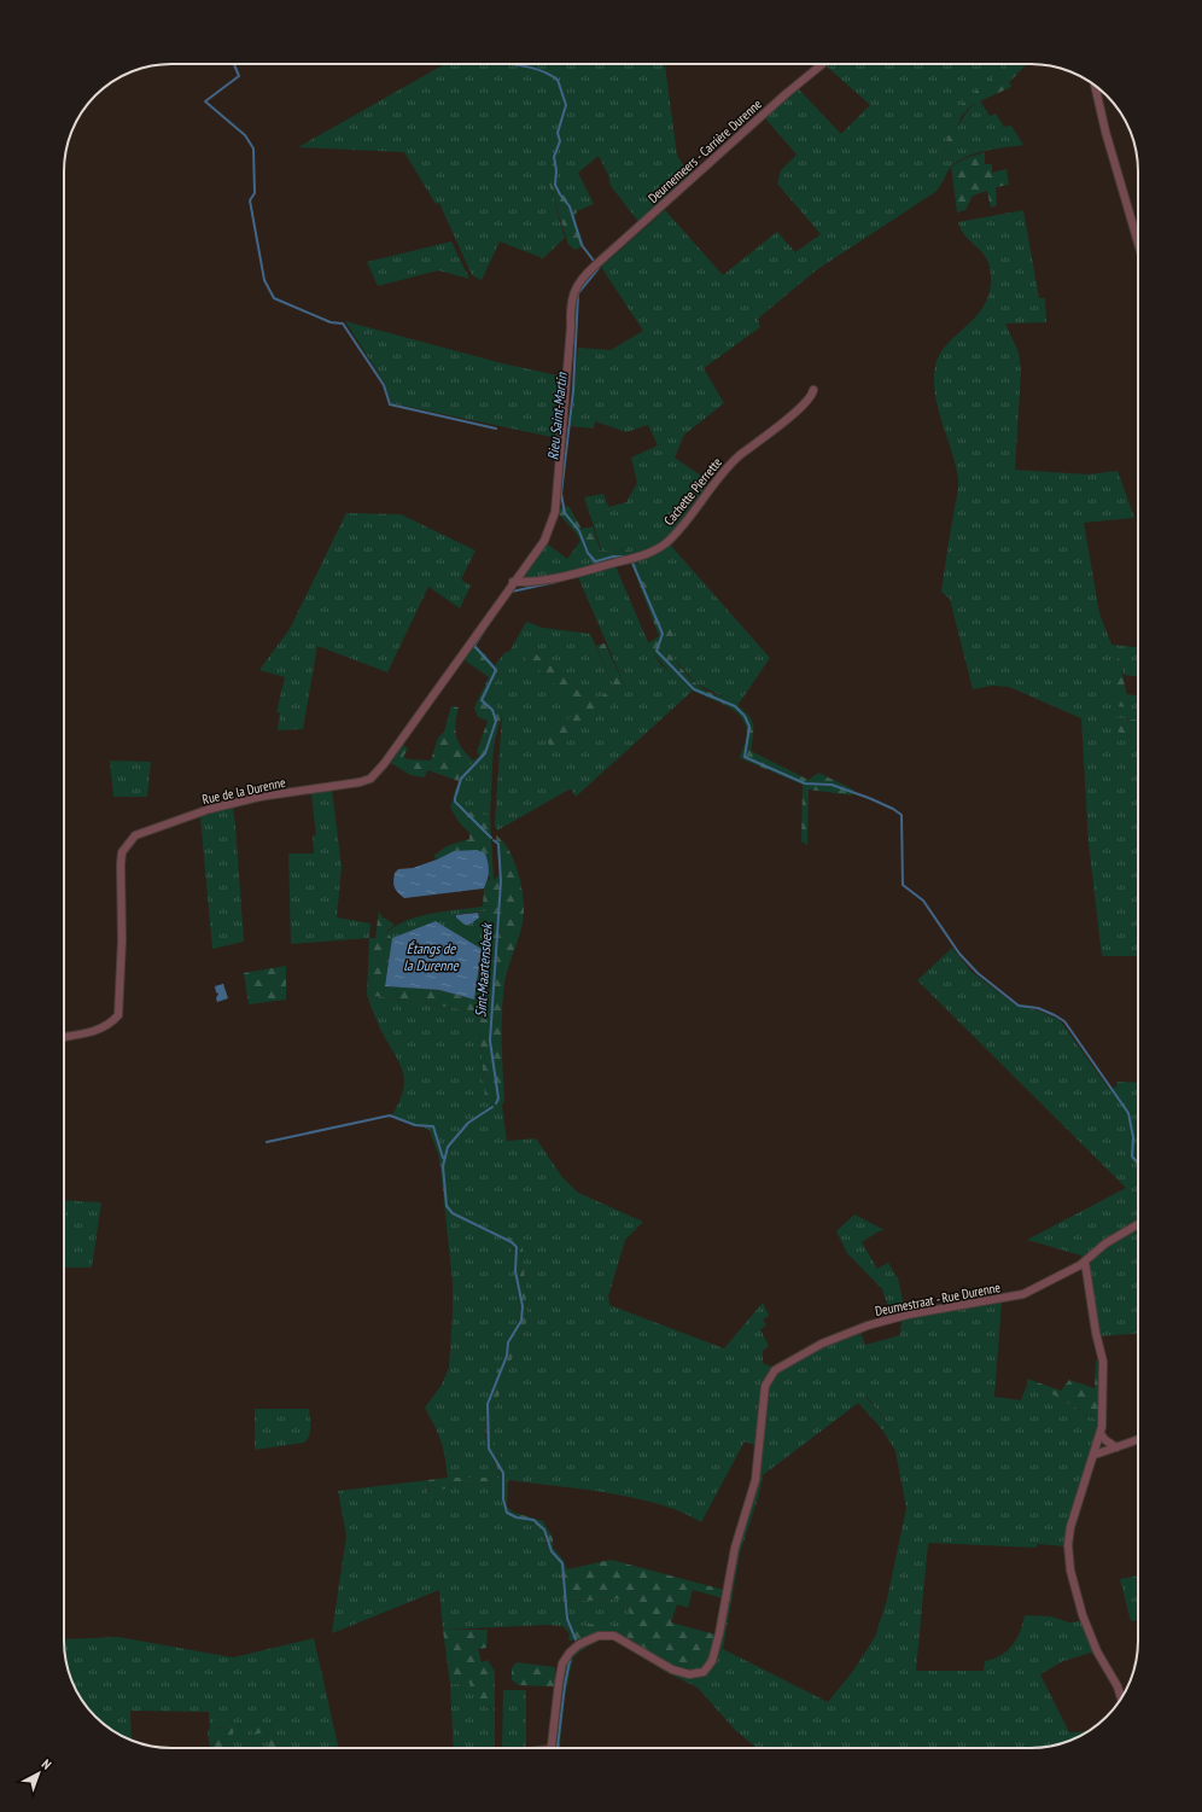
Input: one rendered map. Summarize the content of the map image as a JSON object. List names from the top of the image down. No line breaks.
{"streets":{"street":["Deurnemeers - Carrière Durenne","Cachette Pierrette","Rue de la Durenne","Deurnestraat - Rue Durenne"]},"crossings":[["Deurnemeers - Carrière Durenne","Rue de la Durenne"],["Cachette Pierrette","Rue de la Durenne"]],"water":["Rieu Saint-Martin","Étangs de la Durenne","Sint-Maartensbeek"],"north":"top right"}
